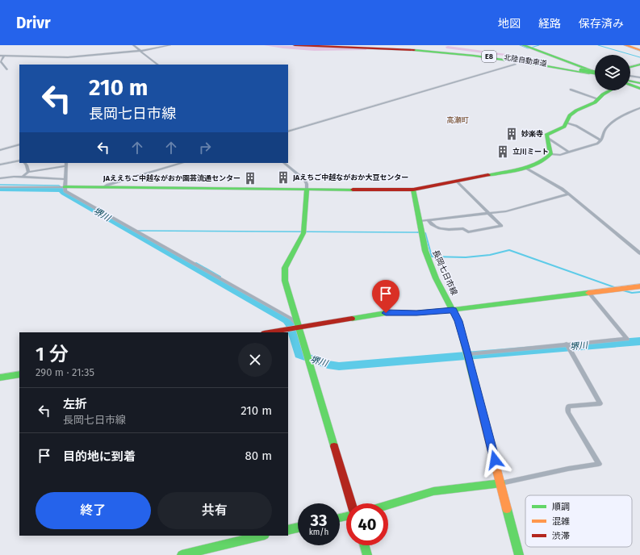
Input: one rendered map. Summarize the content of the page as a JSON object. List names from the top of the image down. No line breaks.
{"streets":{"main road":["E8","北陸自動車道","長岡七日市線"]},"districts":["高瀬町"],"water":["堺川"],"places":{"building":["妙楽寺","立川ミート","JAえちご中越ながおか大豆センター","JAええちご中越ながおか園芸流通センター"]},"legend":["順調","混雑","渋滞"],"page":{"header":"Drivr","nav":["地図","経路","保存済み"],"turn":["210 m","長岡七日市線"],"heading":["1 分","290 m · 21:35"],"list":[{"name":"左折","note":"長岡七日市線","value":"210 m"},{"name":"目的地に到着","value":"80 m"}],"buttons":["終了","共有"],"speed":"33 km/h","limit":"40"}}
